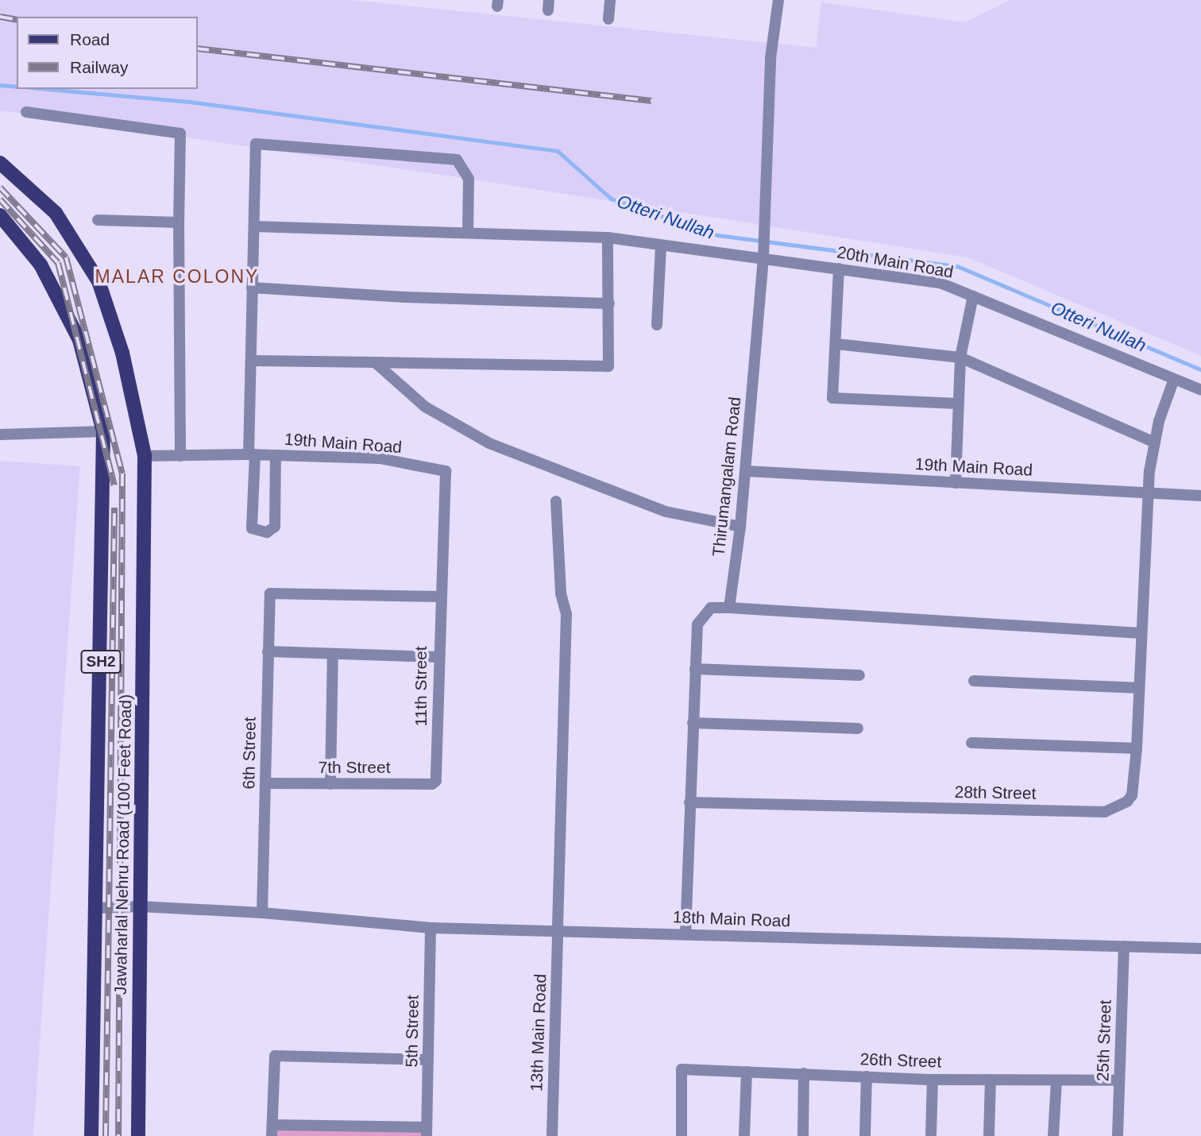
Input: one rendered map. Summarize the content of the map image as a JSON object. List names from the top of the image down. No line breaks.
{"streets":{"main road":["SH2","Jawaharlal Nehru Road (100 Feet Road)"],"street":["20th Main Road","19th Main Road","Thirumangalam Road","11th Street","6th Street","7th Street","28th Street","18th Main Road","5th Street","13th Main Road","25th Street","26th Street"]},"crossings":[["20th Main Road","Thirumangalam Road"],["20th Main Road","28th Street"],["19th Main Road","Thirumangalam Road"],["19th Main Road","11th Street"],["19th Main Road","6th Street"],["19th Main Road","28th Street"],["19th Main Road","Jawaharlal Nehru Road (100 Feet Road)"],["11th Street","6th Street"],["11th Street","7th Street"],["6th Street","7th Street"],["6th Street","18th Main Road"],["Jawaharlal Nehru Road (100 Feet Road)","18th Main Road"],["18th Main Road","5th Street"],["18th Main Road","13th Main Road"],["18th Main Road","25th Street"],["25th Street","26th Street"]],"districts":["MALAR COLONY"],"water":["Otteri Nullah"],"legend":["Road","Railway"]}
